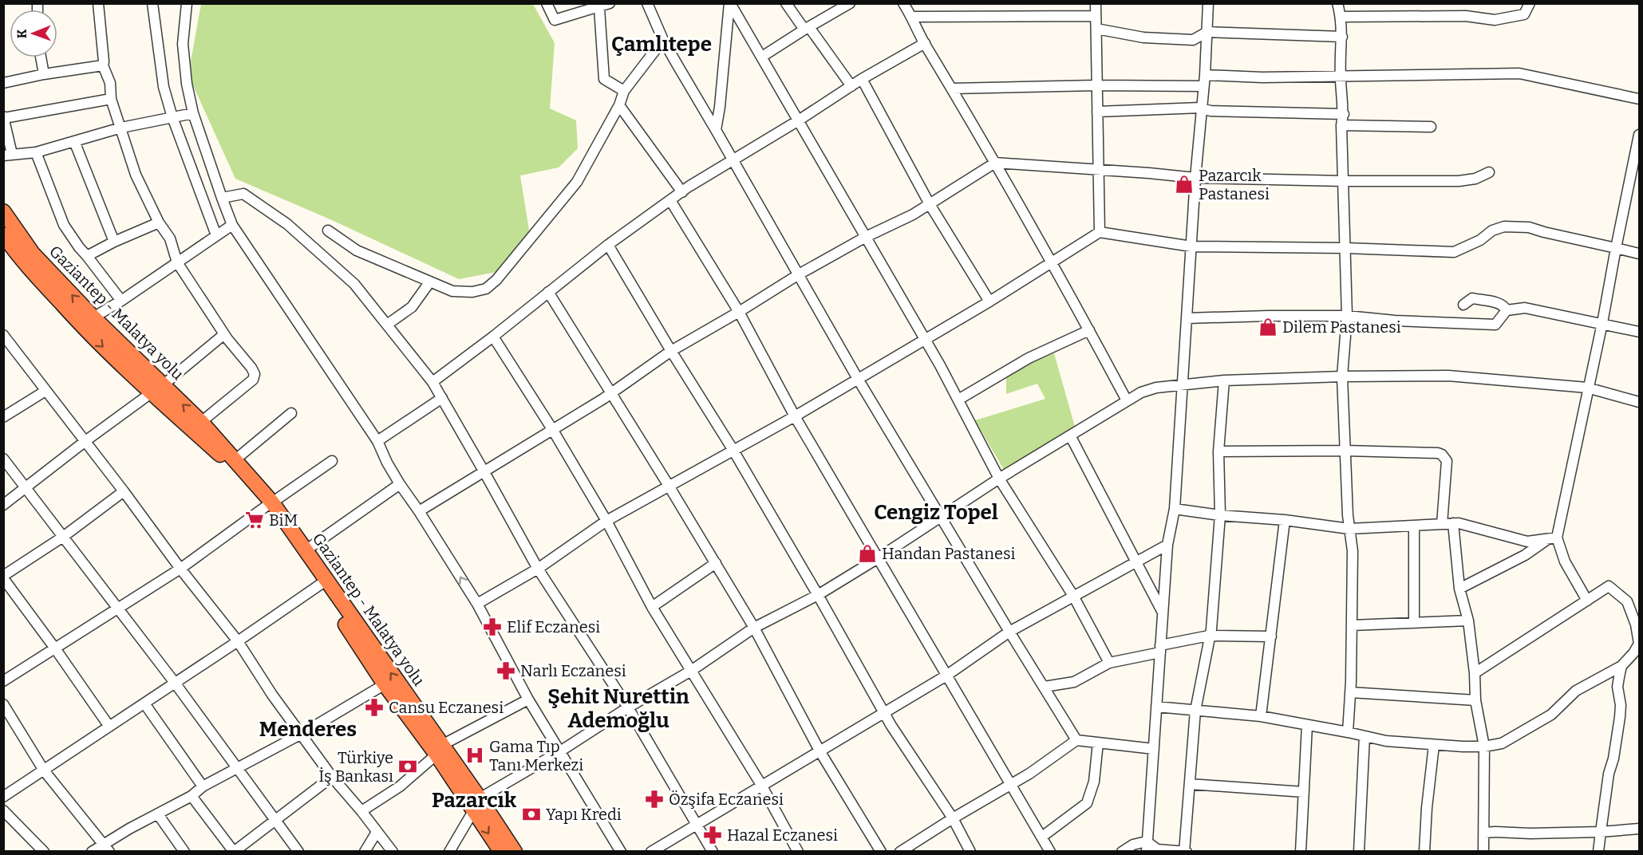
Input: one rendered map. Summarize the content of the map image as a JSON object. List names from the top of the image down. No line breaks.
{"streets":{"highway":["Gaziantep - Malatya yolu"]},"districts":["Çamlıtepe","Cengiz Topel","Şehit Nurettin Ademoğlu","Menderes","Pazarcık"],"places":{"shop":["Pazarcık Pastanesi","Dilem Pastanesi","Handan Pastanesi"],"supermarket":["BiM"],"pharmacy":["Elif Eczanesi","Narlı Eczanesi","Cansu Eczanesi","Özşifa Eczanesi","Hazal Eczanesi"],"hospital":["Gama Tıp Tanı Merkezi"],"bank":["Türkiye İş Bankası","Yapı Kredi"]},"north":"left"}
